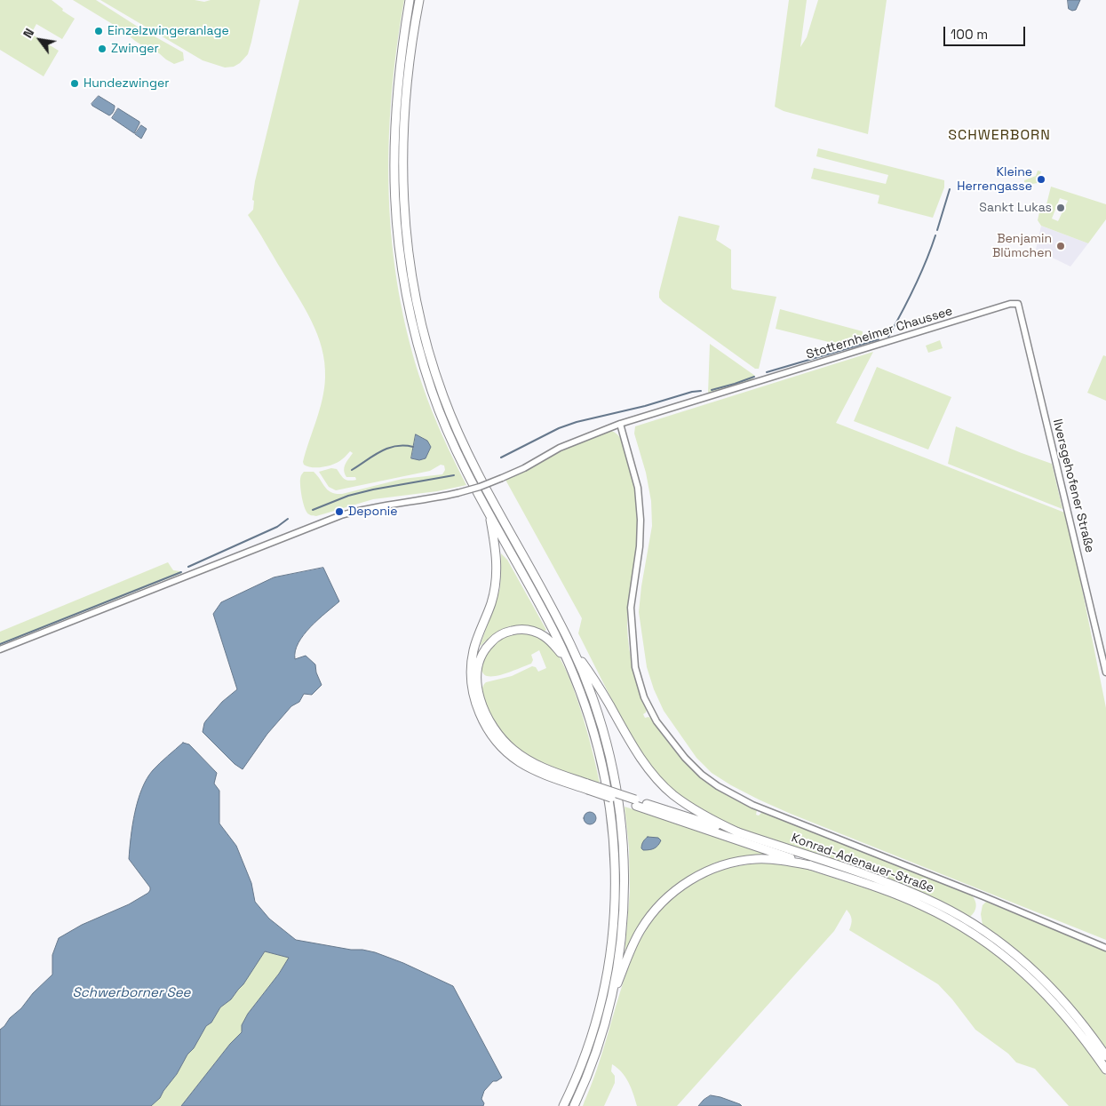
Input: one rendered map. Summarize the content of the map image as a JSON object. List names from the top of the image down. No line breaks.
{"streets":{"highway":["Konrad-Adenauer-Straße"],"street":["Stotternheimer Chaussee","Ilversgehofener Straße"]},"crossings":[["Stotternheimer Chaussee","Ilversgehofener Straße"]],"districts":["SCHWERBORN"],"water":["Schwerborner See"],"places":["Einzelzwingeranlage","Zwinger","Hundezwinger","Kleine Herrengasse","Sankt Lukas","Benjamin Blümchen","Deponie"],"scale_bar":"100 m","north":"top left"}
